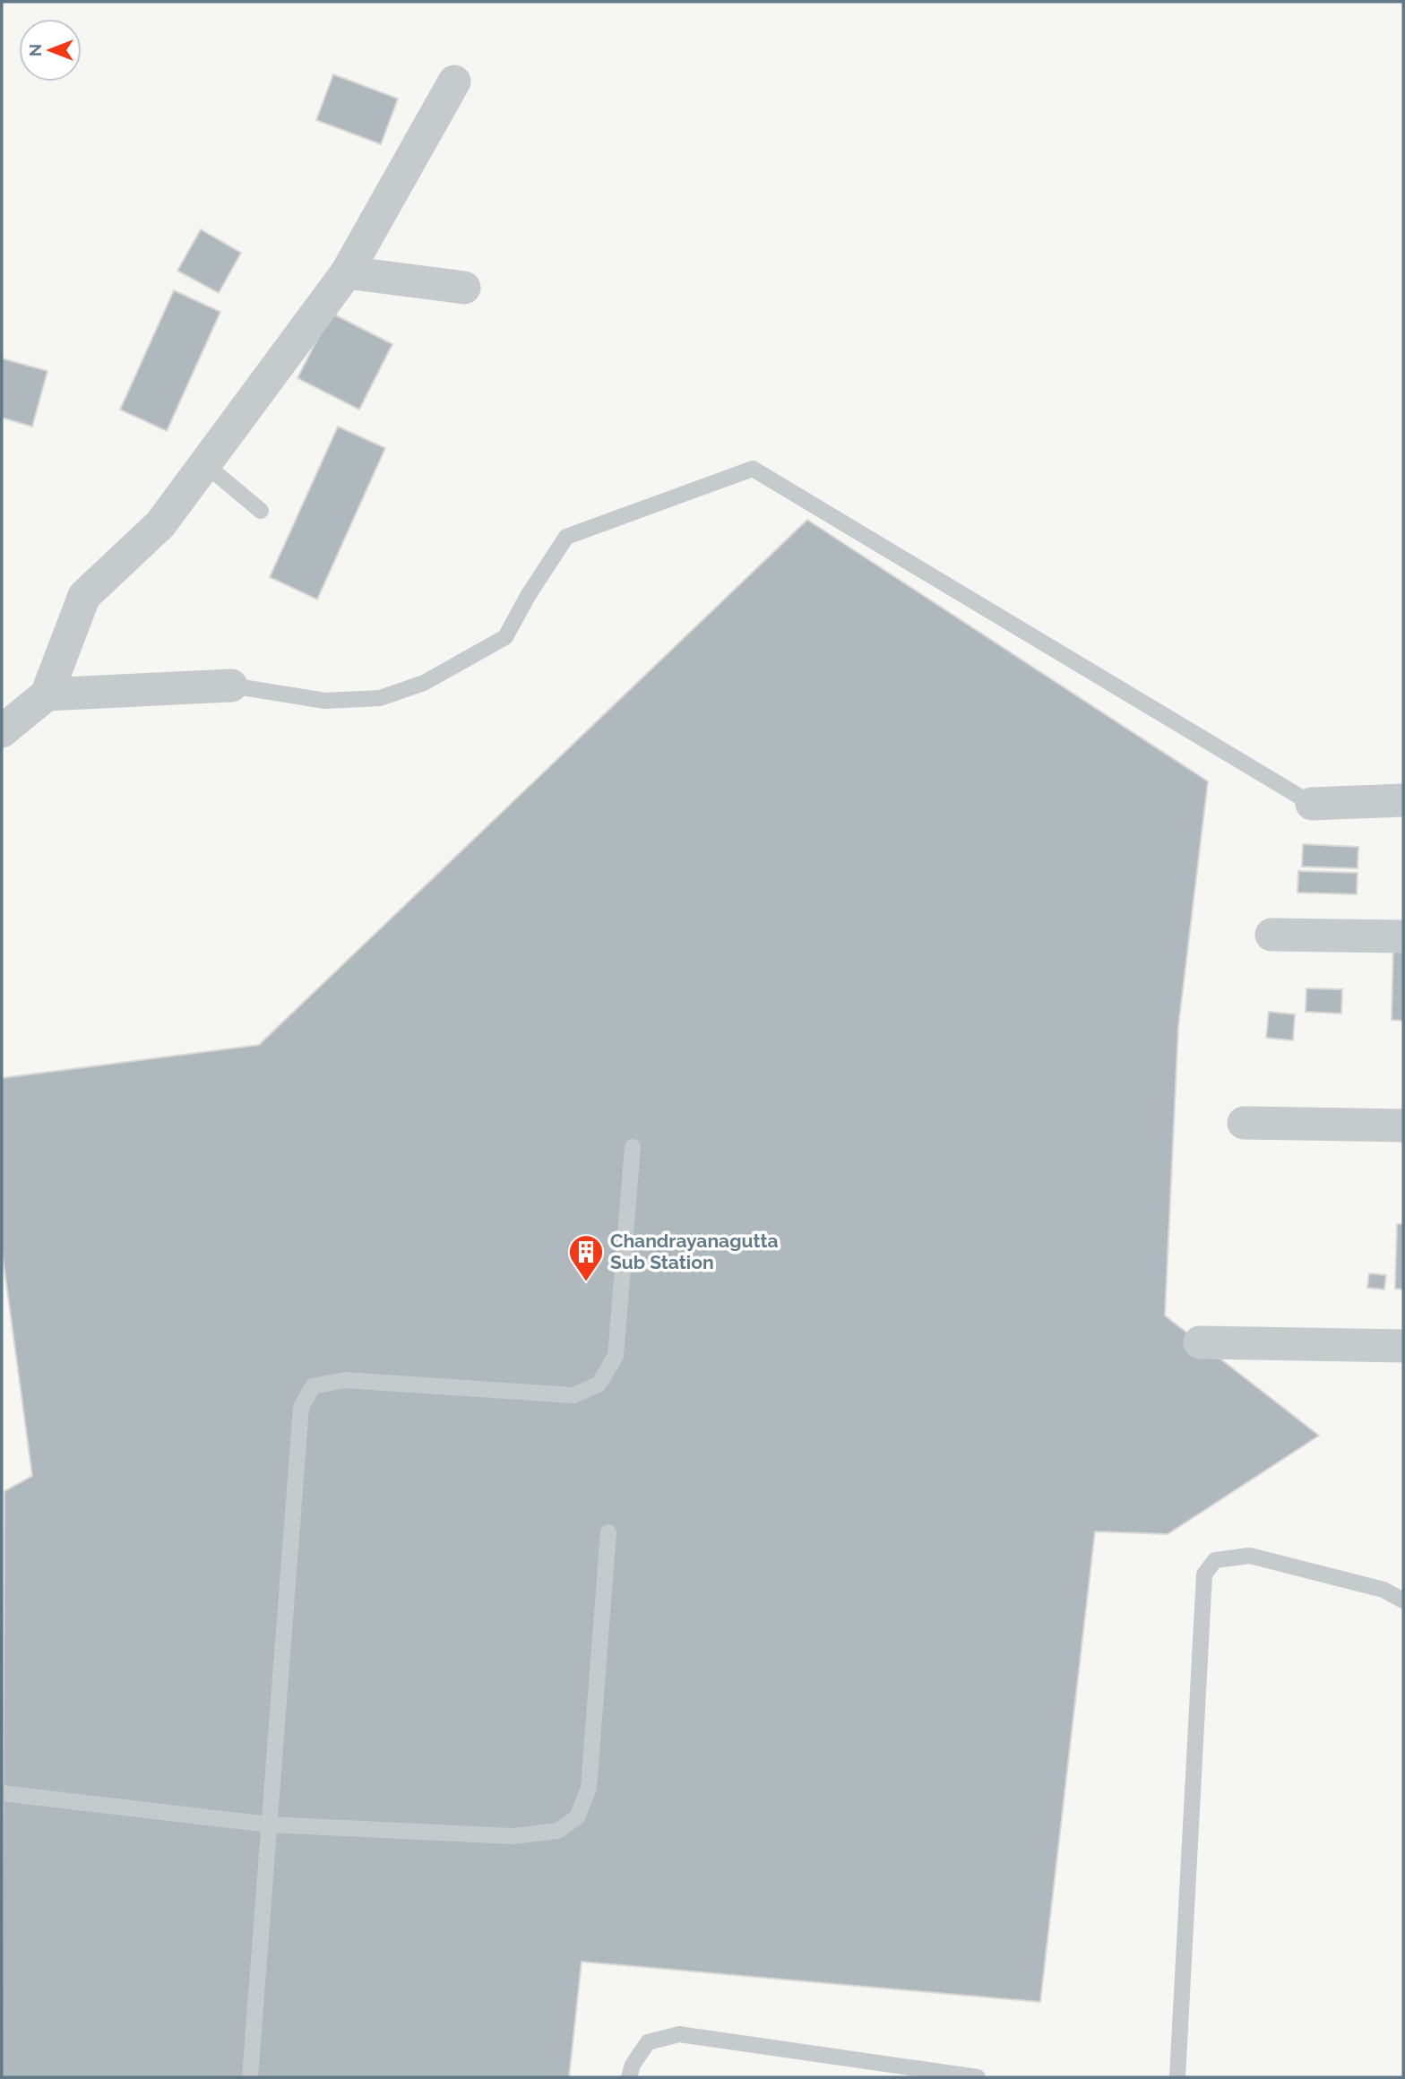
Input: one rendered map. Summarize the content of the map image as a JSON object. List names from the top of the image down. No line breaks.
{"places":{"building":["Chandrayanagutta Sub Station"]},"north":"left"}
